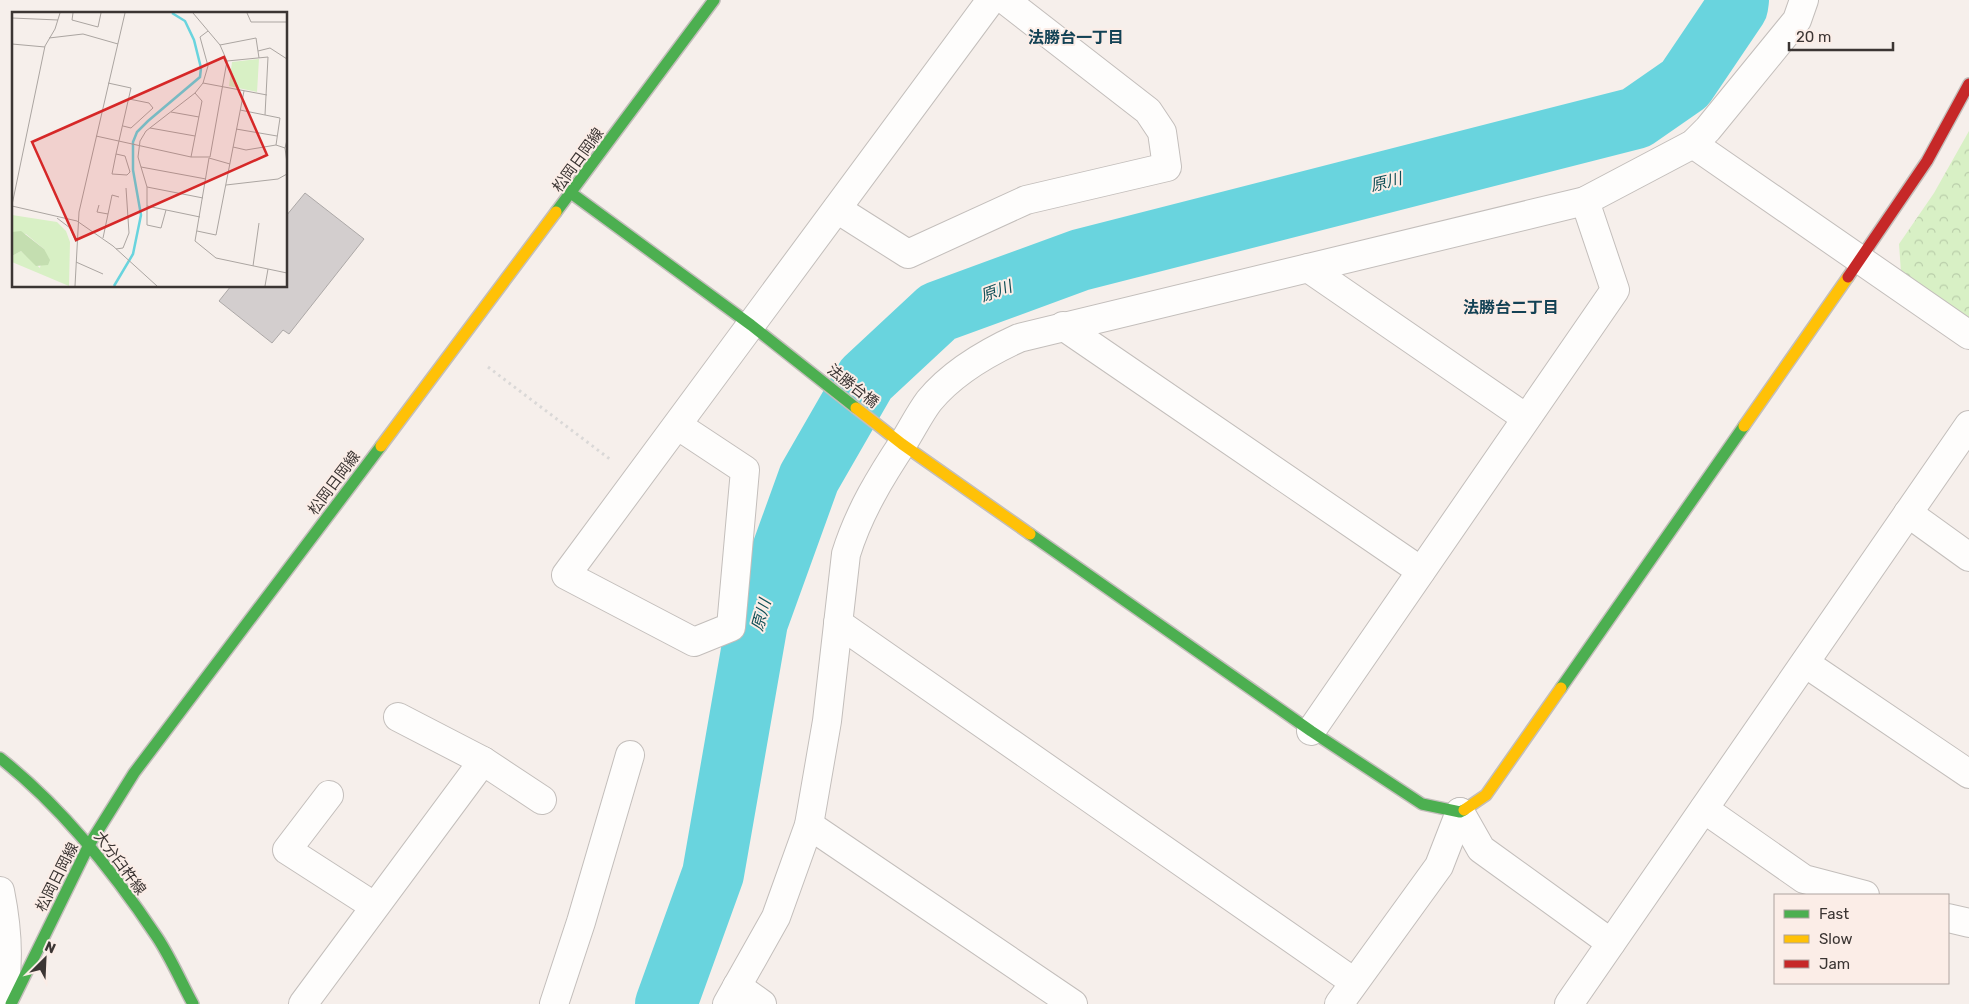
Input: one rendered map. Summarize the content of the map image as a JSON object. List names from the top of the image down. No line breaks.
{"streets":{"street":["松岡日岡線","法勝台橋","大分臼杵線"]},"crossings":[["松岡日岡線","法勝台橋"],["松岡日岡線","大分臼杵線"]],"districts":["法勝台一丁目","法勝台二丁目"],"water":["原川"],"legend":["Fast","Slow","Jam"],"scale_bar":"20 m","north":"top right"}
